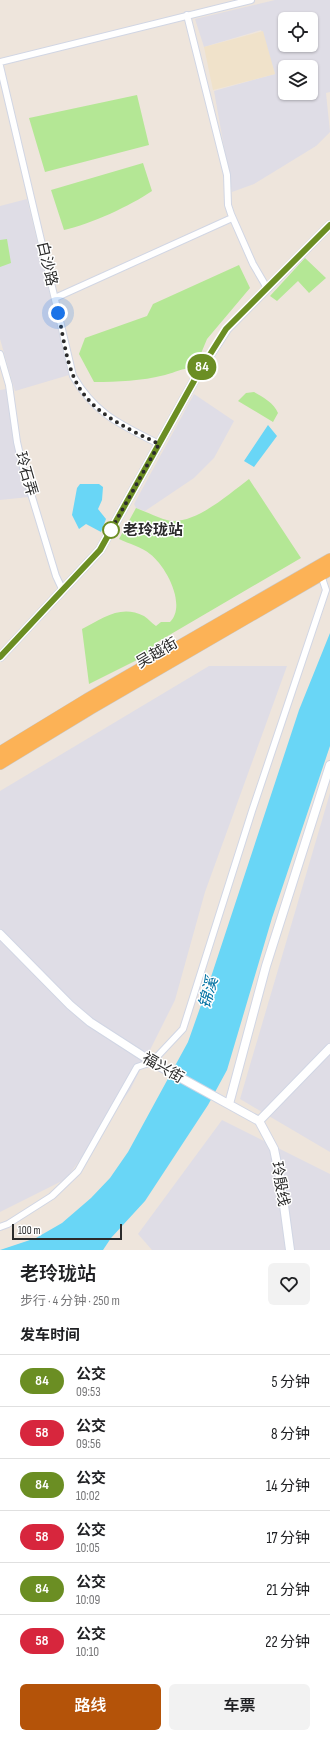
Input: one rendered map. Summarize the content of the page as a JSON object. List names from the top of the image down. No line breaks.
{"streets":{"highway":["吴越街"],"street":["白沙路","玲石弄","福兴街","玲殷线"]},"crossings":[["福兴街","玲殷线"]],"water":["锦溪"],"places":["老玲珑站"],"lines":["bus line 84"],"scale_bar":"100 m","page":{"on_map":"84","scale":"100 m","heading":[["老玲珑站","步行 · 4 分钟 · 250 m"],"发车时间"],"list":[{"mark":"84","name":"公交","note":"09:53","value":"5 分钟"},{"mark":"58","name":"公交","note":"09:56","value":"8 分钟"},{"mark":"84","name":"公交","note":"10:02","value":"14 分钟"},{"mark":"58","name":"公交","note":"10:05","value":"17 分钟"},{"mark":"84","name":"公交","note":"10:09","value":"21 分钟"},{"mark":"58","name":"公交","note":"10:10","value":"22 分钟"}],"buttons":["路线","车票"]}}
